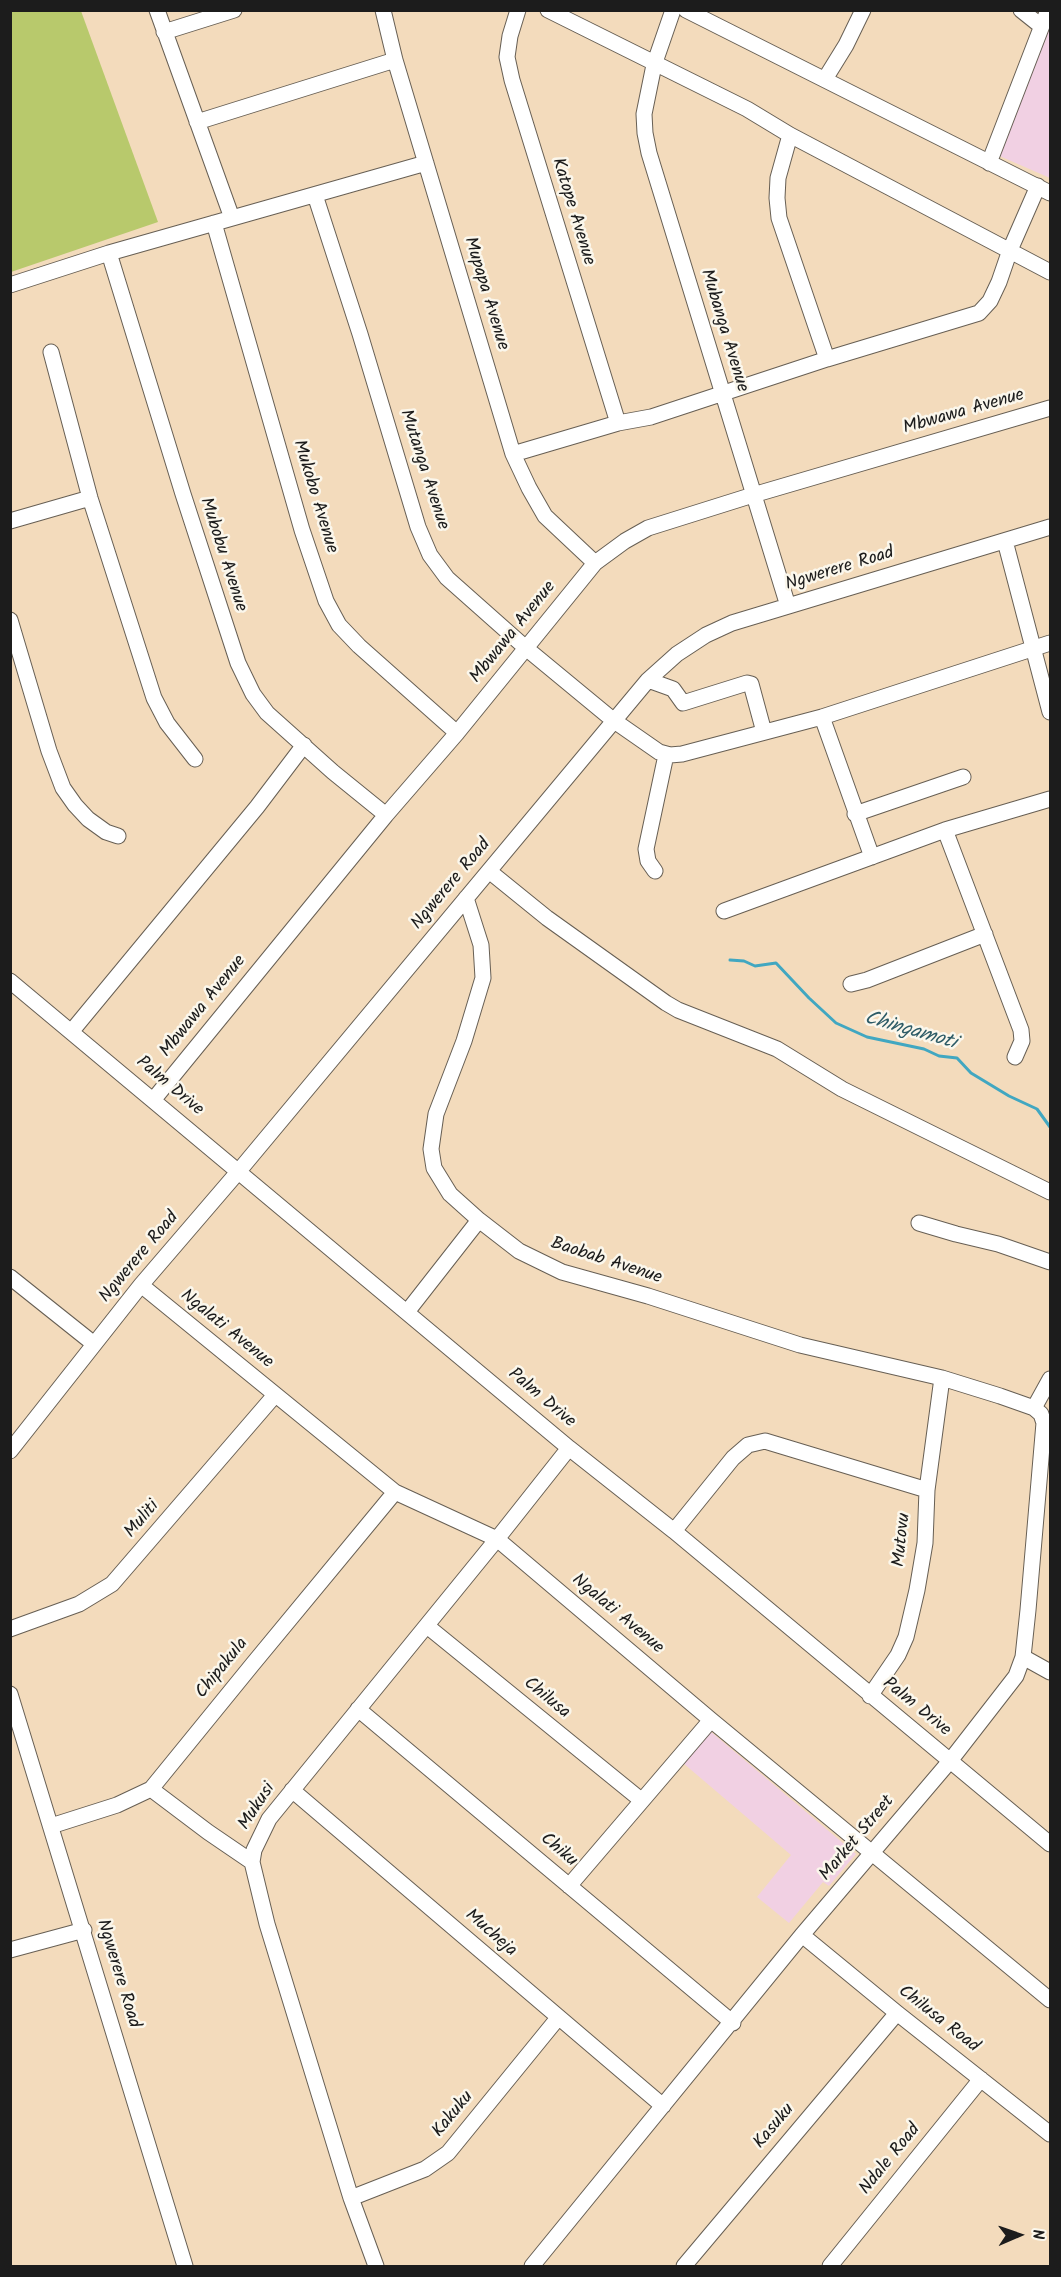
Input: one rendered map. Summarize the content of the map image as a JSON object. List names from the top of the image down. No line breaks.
{"streets":{"street":["Katope Avenue","Mupapa Avenue","Mubanga Avenue","Mbwawa Avenue","Mutanga Avenue","Mukobo Avenue","Mubobu Avenue","Ngwerere Road","Palm Drive","Baobab Avenue","Ngalati Avenue","Muliti","Mutovu","Chipakula","Chilusa","Mukusi","Market Street","Chiku","Mucheja","Chilusa Road","Kakuku","Kasuku","Ndale Road"]},"crossings":[["Mupapa Avenue","Mbwawa Avenue"],["Mubanga Avenue","Mbwawa Avenue"],["Mubanga Avenue","Ngwerere Road"],["Mbwawa Avenue","Mutanga Avenue"],["Mbwawa Avenue","Mukobo Avenue"],["Mbwawa Avenue","Mubobu Avenue"],["Mbwawa Avenue","Palm Drive"],["Mutanga Avenue","Ngwerere Road"],["Ngwerere Road","Palm Drive"],["Ngwerere Road","Baobab Avenue"],["Ngwerere Road","Ngalati Avenue"],["Ngwerere Road","Chipakula"],["Palm Drive","Mutovu"],["Palm Drive","Mukusi"],["Palm Drive","Market Street"],["Baobab Avenue","Mutovu"],["Baobab Avenue","Market Street"],["Ngalati Avenue","Muliti"],["Ngalati Avenue","Chipakula"],["Ngalati Avenue","Mukusi"],["Ngalati Avenue","Market Street"],["Chilusa","Mukusi"],["Mukusi","Chiku"],["Mukusi","Mucheja"],["Market Street","Chiku"],["Market Street","Mucheja"],["Market Street","Chilusa Road"],["Mucheja","Kakuku"],["Chilusa Road","Kasuku"],["Chilusa Road","Ndale Road"]],"water":["Chingamoti"],"north":"right"}
